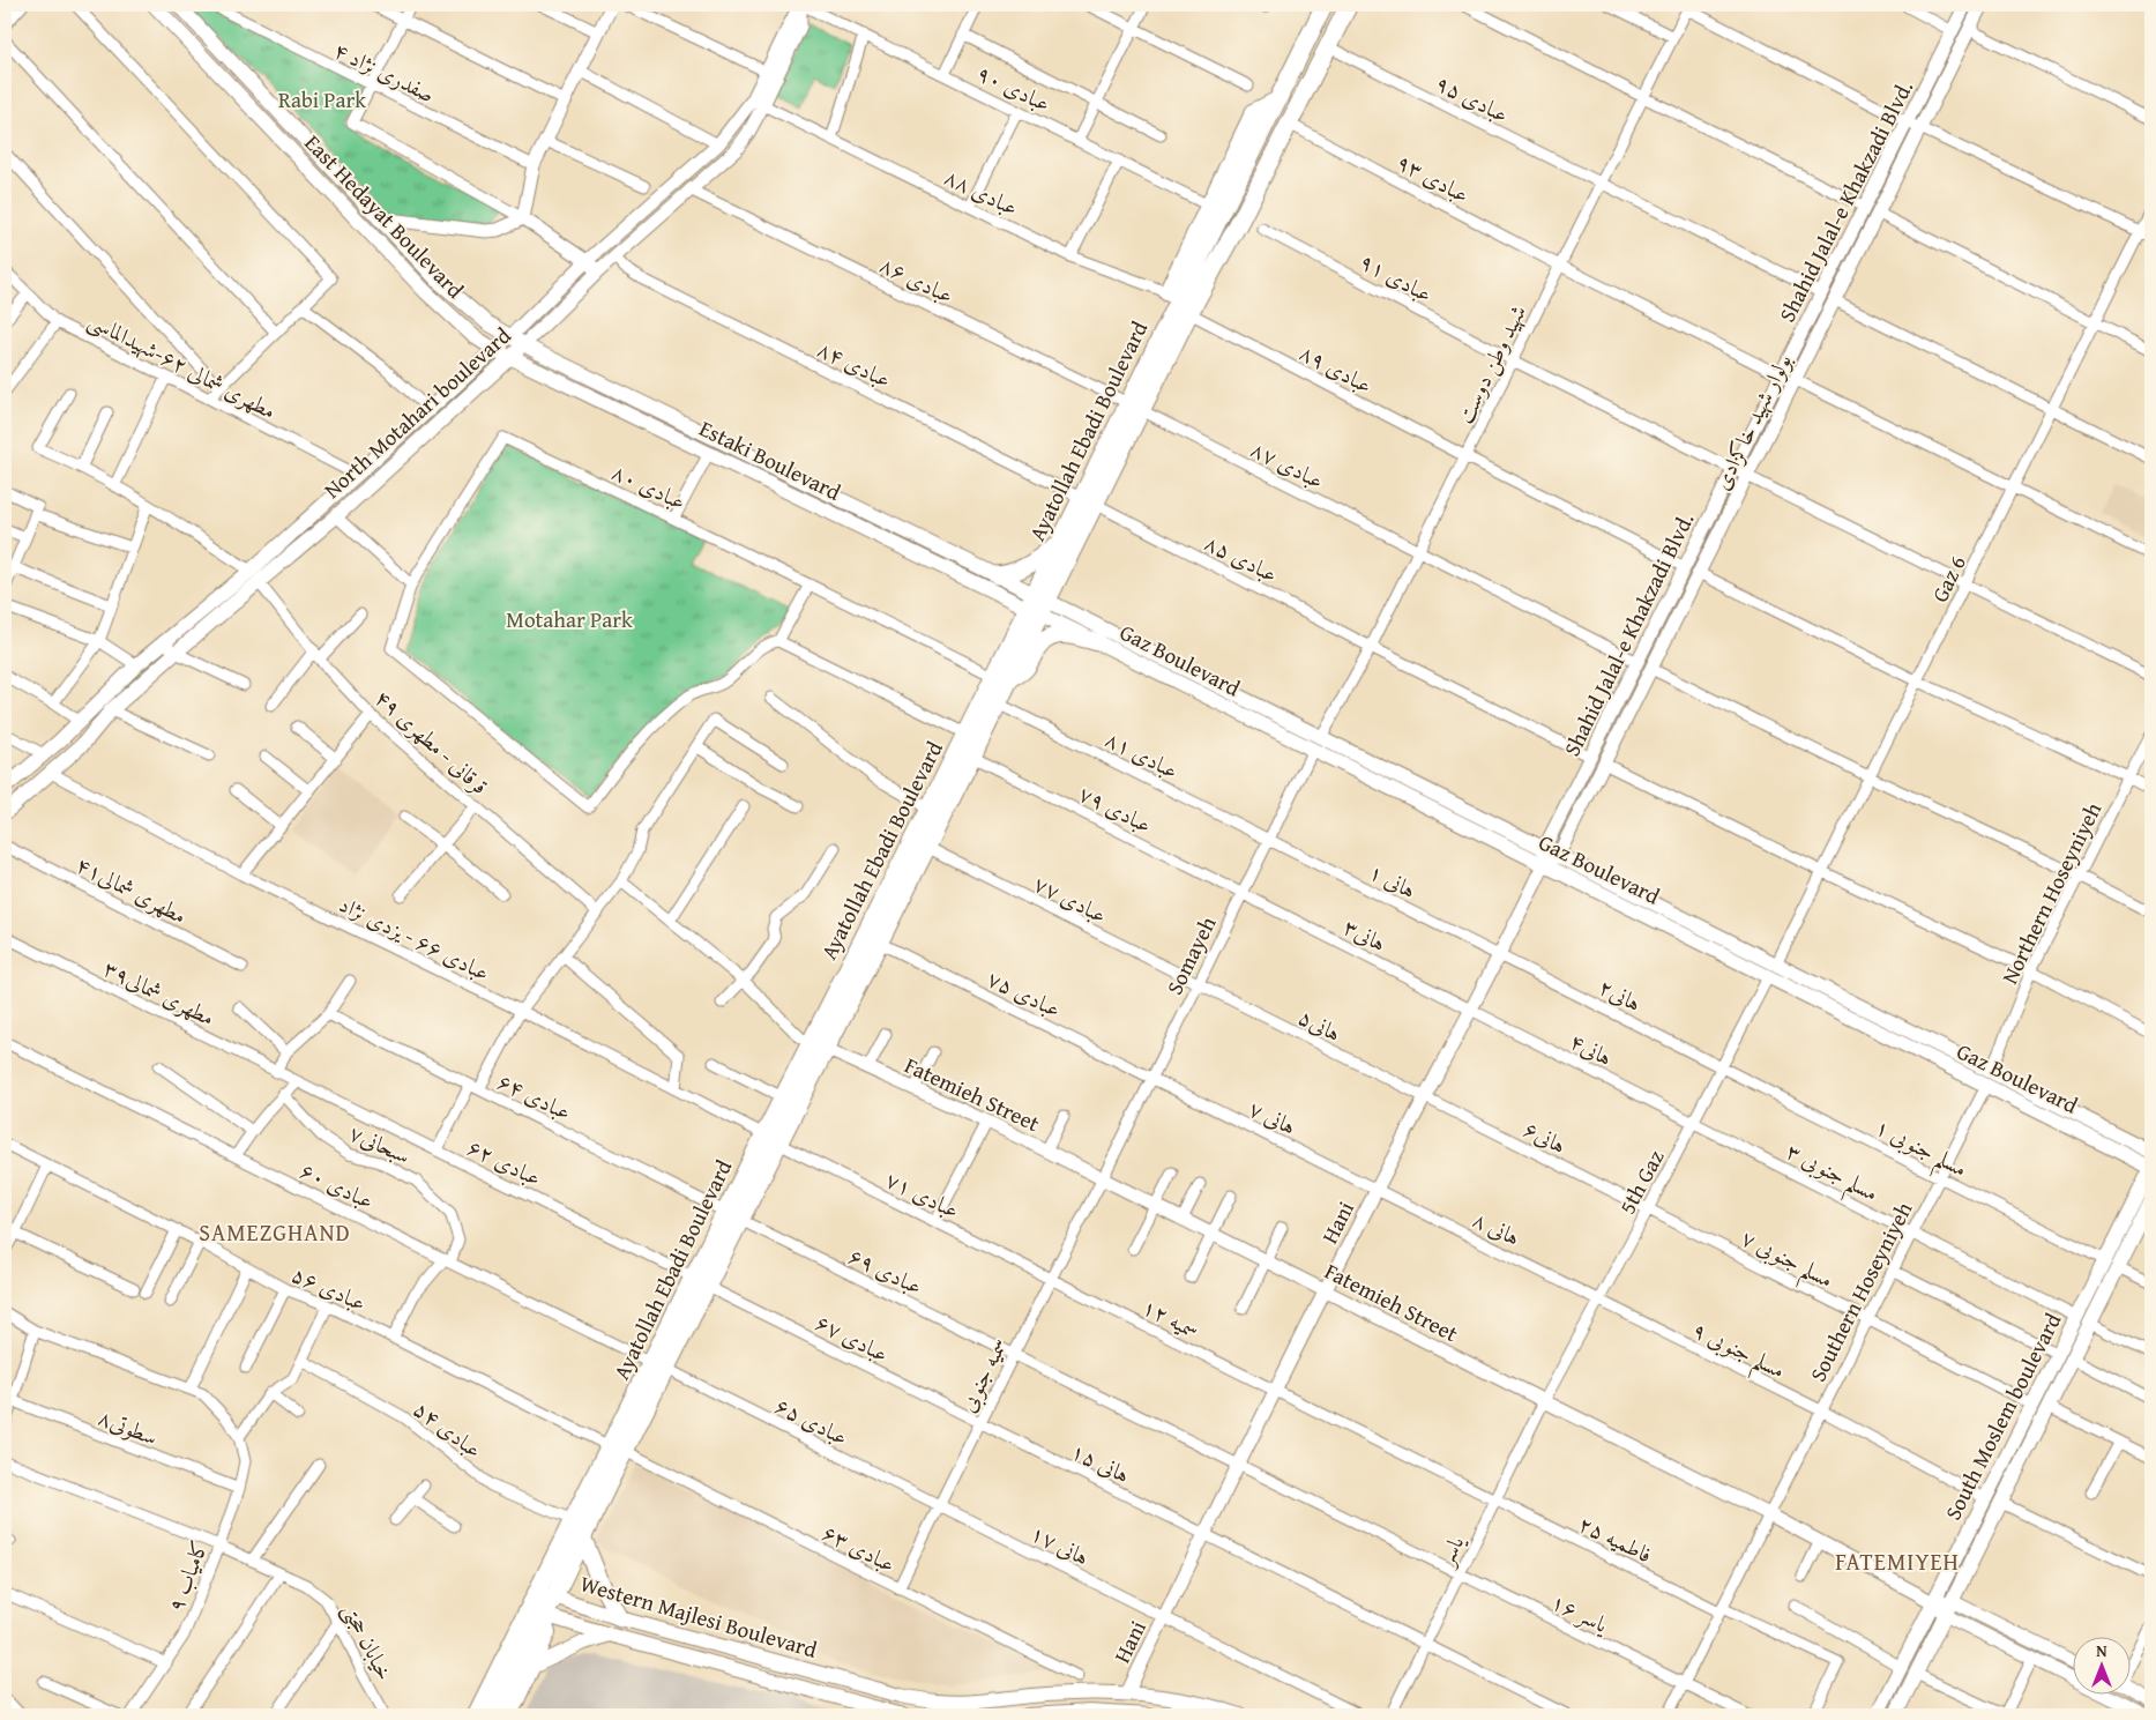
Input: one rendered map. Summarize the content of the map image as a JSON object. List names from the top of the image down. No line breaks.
{"streets":{"main road":["East Hedayat Boulevard","North Motahari boulevard","Ayatollah Ebadi Boulevard","Estaki Boulevard","Gaz Boulevard","South Moslem boulevard","Western Majlesi Boulevard"],"street":["صفدری نژاد ۴","عبادی ۹۰","عبادی ۹۵","عبادی ۹۳","عبادی ۸۸","Shahid Jalal-e Khakzadi Blvd.","عبادی ۹۱","عبادی ۸۶","عبادی ۸۴","شهید وطن دوست","مطهری شمالی ۶۲-شهیدالماسی","عبادی ۸۹","بولوار شهید خاکزادی","عبادی ۸۷","عبادی ۸۰","عبادی ۸۵","Gaz 6","قرقانی - مطهری ۴۹","عبادی ۸۱","عبادی ۷۹","هانی ۱","مطهری شمالی۴۱","Northern Hoseyniyeh","عبادی ۷۷","هانی۳","عبادی ۶۶ - یزدی نژاد","Somayeh","مطهری شمالی۳۹","عبادی ۷۵","هانی۲","هانی۵","هانی۴","Fatemieh Street","عبادی ۶۴","هانی ۷","هانی۶","سبحانی۷","۱ مسلم جنوبی","عبادی ۶۲","مسلم جنوبی ۳","5th Gaz","عبادی ۶۰","عبادی ۷۱","Hani","هانی ۸","مسلم جنوبی ۷","عبادی ۶۹","عبادی ۵۶","Southern Hoseyniyeh","سمیه ۱۲","عبادی ۶۷","مسلم جنوبی ۹","سمیه جنوبی","عبادی ۶۵","سطوتی۸","عبادی ۵۴","هانی ۱۵","فاطمیه ۲۵","هانی ۱۷","عبادی ۶۳","یاسر","کامیاب ۹","یاسر ۱۶","خیابان حجتی"]},"crossings":[["عبادی ۹۰","North Motahari boulevard"],["عبادی ۹۰","Ayatollah Ebadi Boulevard"],["عبادی ۹۵","Shahid Jalal-e Khakzadi Blvd."],["عبادی ۹۵","شهید وطن دوست"],["عبادی ۹۵","Ayatollah Ebadi Boulevard"],["عبادی ۹۳","Shahid Jalal-e Khakzadi Blvd."],["عبادی ۹۳","شهید وطن دوست"],["عبادی ۹۳","Ayatollah Ebadi Boulevard"],["عبادی ۸۸","North Motahari boulevard"],["Shahid Jalal-e Khakzadi Blvd.","عبادی ۹۱"],["Shahid Jalal-e Khakzadi Blvd.","عبادی ۸۹"],["Shahid Jalal-e Khakzadi Blvd.","عبادی ۸۷"],["Shahid Jalal-e Khakzadi Blvd.","عبادی ۸۵"],["Shahid Jalal-e Khakzadi Blvd.","Gaz Boulevard"],["East Hedayat Boulevard","North Motahari boulevard"],["East Hedayat Boulevard","Estaki Boulevard"],["عبادی ۹۱","شهید وطن دوست"],["عبادی ۹۱","بولوار شهید خاکزادی"],["عبادی ۹۱","Gaz 6"],["عبادی ۸۶","North Motahari boulevard"],["عبادی ۸۶","Ayatollah Ebadi Boulevard"],["عبادی ۸۶","عبادی ۸۷"],["عبادی ۸۴","North Motahari boulevard"],["عبادی ۸۴","Ayatollah Ebadi Boulevard"],["عبادی ۸۴","عبادی ۸۵"],["شهید وطن دوست","عبادی ۸۹"],["شهید وطن دوست","عبادی ۸۷"],["شهید وطن دوست","عبادی ۸۵"],["شهید وطن دوست","Gaz Boulevard"],["شهید وطن دوست","Somayeh"],["مطهری شمالی ۶۲-شهیدالماسی","North Motahari boulevard"],["عبادی ۸۹","Ayatollah Ebadi Boulevard"],["North Motahari boulevard","Estaki Boulevard"],["North Motahari boulevard","قرقانی - مطهری ۴۹"],["North Motahari boulevard","عبادی ۶۶ - یزدی نژاد"],["بولوار شهید خاکزادی","Gaz Boulevard"],["Ayatollah Ebadi Boulevard","Estaki Boulevard"],["Ayatollah Ebadi Boulevard","عبادی ۸۷"],["Ayatollah Ebadi Boulevard","عبادی ۸۰"],["Ayatollah Ebadi Boulevard","عبادی ۸۵"],["Ayatollah Ebadi Boulevard","Gaz Boulevard"],["Ayatollah Ebadi Boulevard","عبادی ۸۱"],["Ayatollah Ebadi Boulevard","عبادی ۷۹"],["Ayatollah Ebadi Boulevard","عبادی ۷۷"],["Ayatollah Ebadi Boulevard","عبادی ۶۶ - یزدی نژاد"],["Ayatollah Ebadi Boulevard","عبادی ۷۵"],["Ayatollah Ebadi Boulevard","Fatemieh Street"],["Ayatollah Ebadi Boulevard","عبادی ۶۴"],["Ayatollah Ebadi Boulevard","عبادی ۶۲"],["Ayatollah Ebadi Boulevard","عبادی ۶۰"],["Ayatollah Ebadi Boulevard","عبادی ۷۱"],["Ayatollah Ebadi Boulevard","عبادی ۶۹"],["Ayatollah Ebadi Boulevard","عبادی ۵۶"],["Ayatollah Ebadi Boulevard","عبادی ۶۷"],["Ayatollah Ebadi Boulevard","عبادی ۶۵"],["Ayatollah Ebadi Boulevard","عبادی ۵۴"],["Ayatollah Ebadi Boulevard","عبادی ۶۳"],["Ayatollah Ebadi Boulevard","Western Majlesi Boulevard"],["Estaki Boulevard","Gaz Boulevard"],["Gaz 6","Gaz Boulevard"],["Gaz 6","5th Gaz"],["Gaz Boulevard","Northern Hoseyniyeh"],["Gaz Boulevard","Somayeh"],["Gaz Boulevard","5th Gaz"],["Gaz Boulevard","Hani"],["Gaz Boulevard","Southern Hoseyniyeh"],["Gaz Boulevard","South Moslem boulevard"],["عبادی ۸۱","هانی ۱"],["عبادی ۸۱","Somayeh"],["عبادی ۷۹","هانی۳"],["عبادی ۷۹","Somayeh"],["هانی ۱","Somayeh"],["هانی ۱","هانی۲"],["هانی ۱","Hani"],["Northern Hoseyniyeh","Southern Hoseyniyeh"],["عبادی ۷۷","Somayeh"],["عبادی ۷۷","هانی۵"],["هانی۳","Somayeh"],["هانی۳","هانی۴"],["هانی۳","Hani"],["عبادی ۶۶ - یزدی نژاد","عبادی ۷۱"],["Somayeh","عبادی ۷۵"],["Somayeh","هانی۵"],["Somayeh","Fatemieh Street"],["Somayeh","هانی ۷"],["Somayeh","سمیه جنوبی"],["مطهری شمالی۳۹","عبادی ۶۲"],["عبادی ۷۵","هانی ۷"],["هانی۲","۱ مسلم جنوبی"],["هانی۲","5th Gaz"],["هانی۲","Hani"],["هانی۵","هانی۶"],["هانی۵","Hani"],["هانی۴","مسلم جنوبی ۳"],["هانی۴","5th Gaz"],["هانی۴","Hani"],["Fatemieh Street","5th Gaz"],["Fatemieh Street","Hani"],["Fatemieh Street","Southern Hoseyniyeh"],["Fatemieh Street","سمیه جنوبی"],["Fatemieh Street","South Moslem boulevard"],["Fatemieh Street","یاسر"],["عبادی ۶۴","عبادی ۶۹"],["هانی ۷","Hani"],["هانی ۷","هانی ۸"],["هانی۶","5th Gaz"],["هانی۶","Hani"],["هانی۶","مسلم جنوبی ۷"],["سبحانی۷","عبادی ۶۰"],["۱ مسلم جنوبی","5th Gaz"],["۱ مسلم جنوبی","Southern Hoseyniyeh"],["۱ مسلم جنوبی","South Moslem boulevard"],["عبادی ۶۲","عبادی ۶۷"],["مسلم جنوبی ۳","5th Gaz"],["مسلم جنوبی ۳","Southern Hoseyniyeh"],["مسلم جنوبی ۳","South Moslem boulevard"],["5th Gaz","هانی ۸"],["5th Gaz","مسلم جنوبی ۷"],["5th Gaz","مسلم جنوبی ۹"],["5th Gaz","یاسر"],["عبادی ۶۰","عبادی ۶۵"],["عبادی ۷۱","سمیه ۱۲"],["عبادی ۷۱","سمیه جنوبی"],["Hani","هانی ۸"],["Hani","عبادی ۶۹"],["Hani","سمیه ۱۲"],["Hani","هانی ۱۵"],["Hani","هانی ۱۷"],["Hani","یاسر ۱۶"],["Hani","Western Majlesi Boulevard"],["هانی ۸","مسلم جنوبی ۹"],["مسلم جنوبی ۷","Southern Hoseyniyeh"],["مسلم جنوبی ۷","South Moslem boulevard"],["عبادی ۶۹","سمیه جنوبی"],["عبادی ۶۹","یاسر ۱۶"],["عبادی ۵۶","عبادی ۶۳"],["Southern Hoseyniyeh","مسلم جنوبی ۹"],["Southern Hoseyniyeh","فاطمیه ۲۵"],["Southern Hoseyniyeh","یاسر ۱۶"],["سمیه ۱۲","سمیه جنوبی"],["سمیه ۱۲","فاطمیه ۲۵"],["سمیه ۱۲","یاسر"],["عبادی ۶۷","سمیه جنوبی"],["عبادی ۶۷","هانی ۱۵"],["مسلم جنوبی ۹","South Moslem boulevard"],["سمیه جنوبی","عبادی ۶۵"],["سمیه جنوبی","هانی ۱۵"],["سمیه جنوبی","هانی ۱۷"],["سمیه جنوبی","عبادی ۶۳"],["عبادی ۶۵","هانی ۱۷"],["سطوتی۸","کامیاب ۹"],["هانی ۱۵","یاسر"],["فاطمیه ۲۵","یاسر"],["یاسر","یاسر ۱۶"],["کامیاب ۹","خیابان حجتی"]],"districts":["SAMEZGHAND","FATEMIYEH"],"parks":["Rabi Park","Motahar Park"],"north":"top"}
